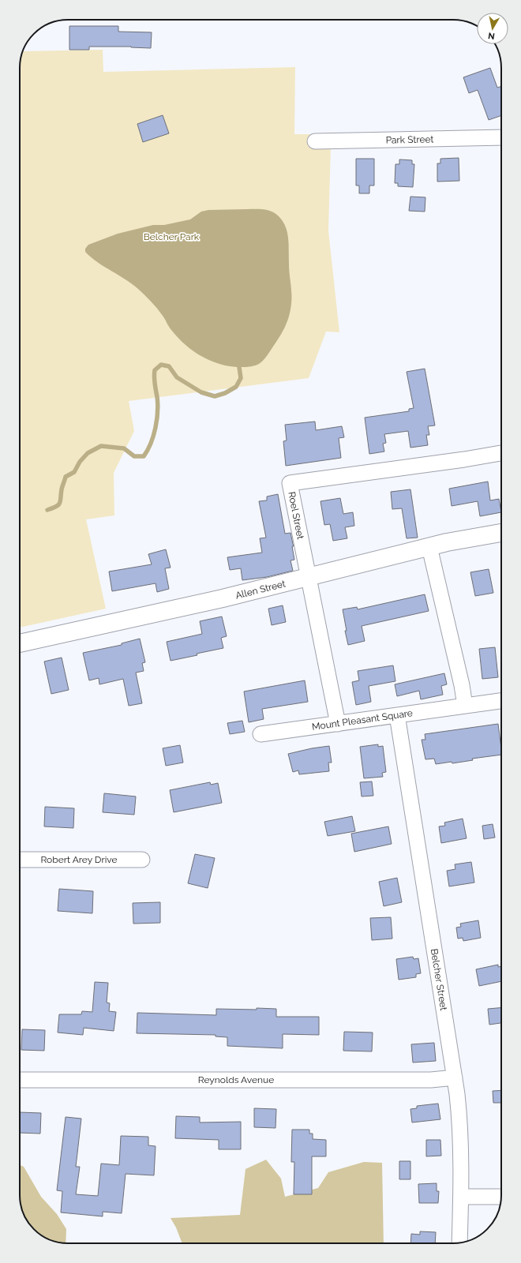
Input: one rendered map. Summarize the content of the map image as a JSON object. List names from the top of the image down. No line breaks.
{"streets":{"street":["Park Street","Roel Street","Allen Street","Mount Pleasant Square","Robert Arey Drive","Belcher Street","Reynolds Avenue"]},"crossings":[["Roel Street","Allen Street"],["Roel Street","Mount Pleasant Square"],["Mount Pleasant Square","Belcher Street"],["Belcher Street","Reynolds Avenue"]],"parks":["Belcher Park"],"north":"bottom"}
